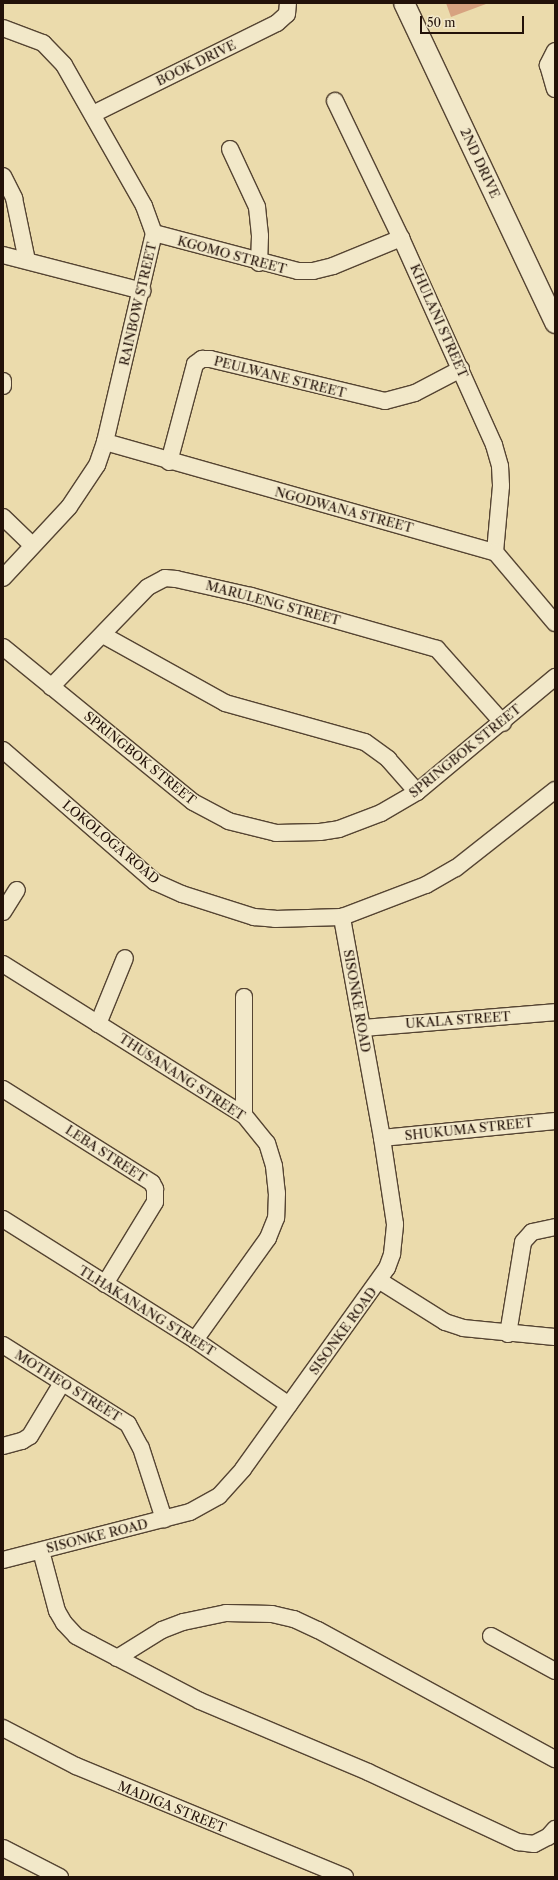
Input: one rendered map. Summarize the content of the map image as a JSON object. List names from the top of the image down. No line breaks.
{"streets":{"street":["BOOK DRIVE","2ND DRIVE","KGOMO STREET","RAINBOW STREET","KHULANI STREET","PEULWANE STREET","NGODWANA STREET","MARULENG STREET","SPRINGBOK STREET","LOKOLOGA ROAD","SISONKE ROAD","UKALA STREET","THUSANANG STREET","SHUKUMA STREET","LEBA STREET","TLHAKANANG STREET","MOTHEO STREET","MADIGA STREET"]},"crossings":[["BOOK DRIVE","RAINBOW STREET"],["KGOMO STREET","RAINBOW STREET"],["KGOMO STREET","KHULANI STREET"],["RAINBOW STREET","NGODWANA STREET"],["KHULANI STREET","PEULWANE STREET"],["KHULANI STREET","NGODWANA STREET"],["PEULWANE STREET","NGODWANA STREET"],["MARULENG STREET","SPRINGBOK STREET"],["LOKOLOGA ROAD","SISONKE ROAD"],["SISONKE ROAD","UKALA STREET"],["SISONKE ROAD","SHUKUMA STREET"],["SISONKE ROAD","TLHAKANANG STREET"],["SISONKE ROAD","MOTHEO STREET"],["THUSANANG STREET","TLHAKANANG STREET"],["LEBA STREET","TLHAKANANG STREET"]],"scale_bar":"50 m"}
